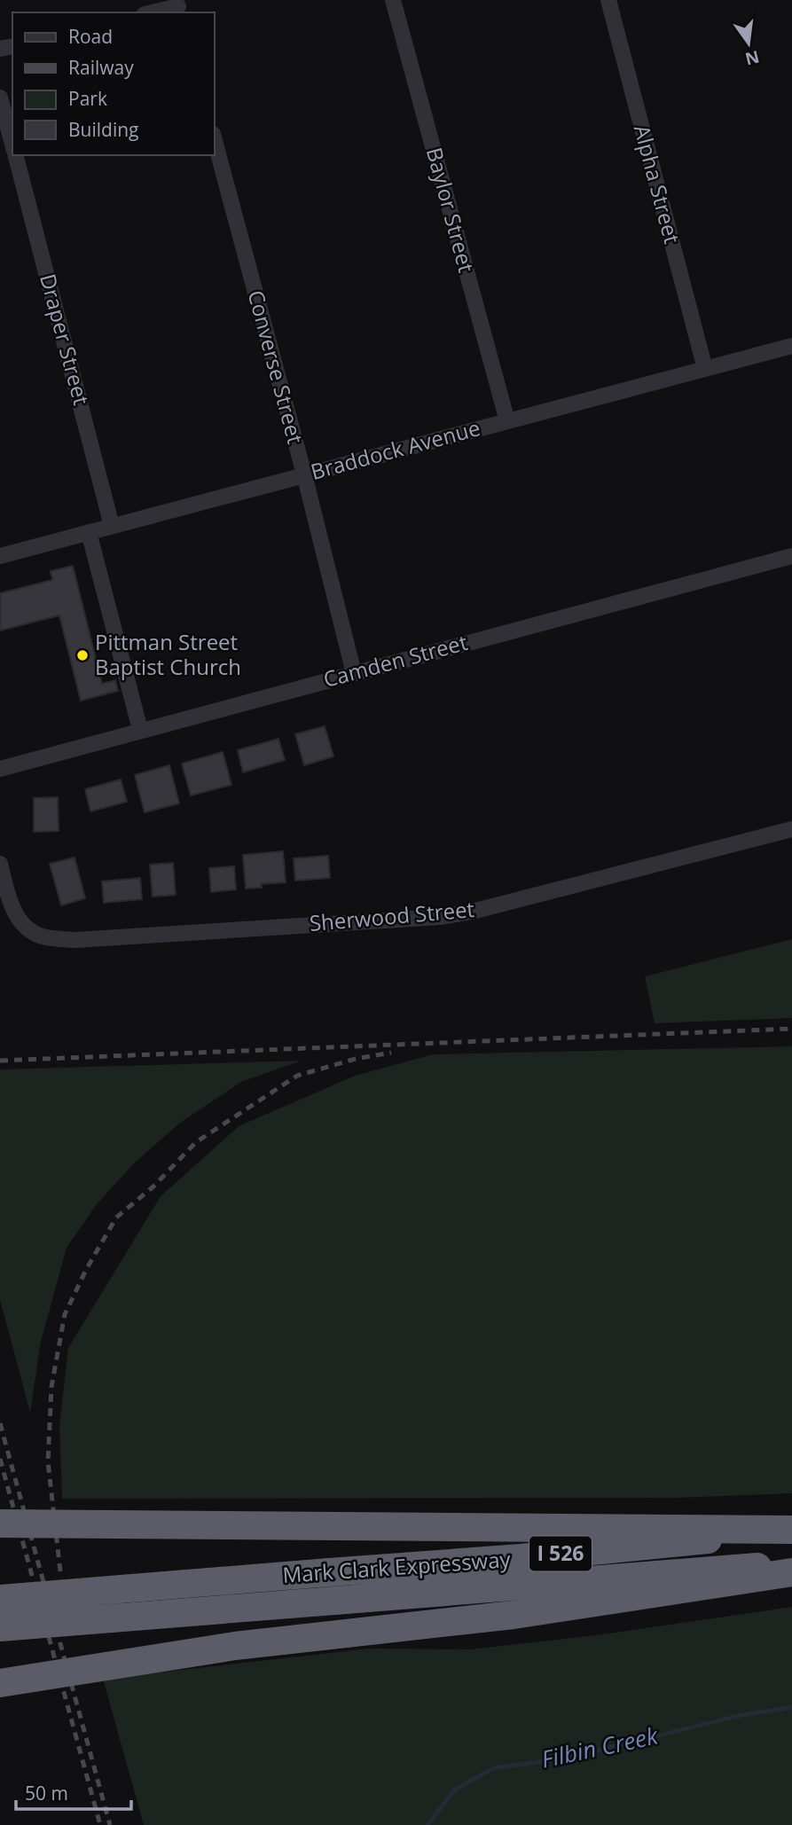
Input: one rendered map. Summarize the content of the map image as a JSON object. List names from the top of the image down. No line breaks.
{"streets":{"highway":["I 526","Mark Clark Expressway"],"street":["Alpha Street","Baylor Street","Draper Street","Converse Street","Braddock Avenue","Camden Street","Sherwood Street"]},"crossings":[["Alpha Street","Braddock Avenue"],["Baylor Street","Braddock Avenue"],["Draper Street","Braddock Avenue"],["Converse Street","Braddock Avenue"],["Converse Street","Camden Street"]],"water":["Filbin Creek"],"places":["Pittman Street Baptist Church"],"legend":["Road","Railway","Park","Building"],"scale_bar":"50 m","north":"bottom"}
